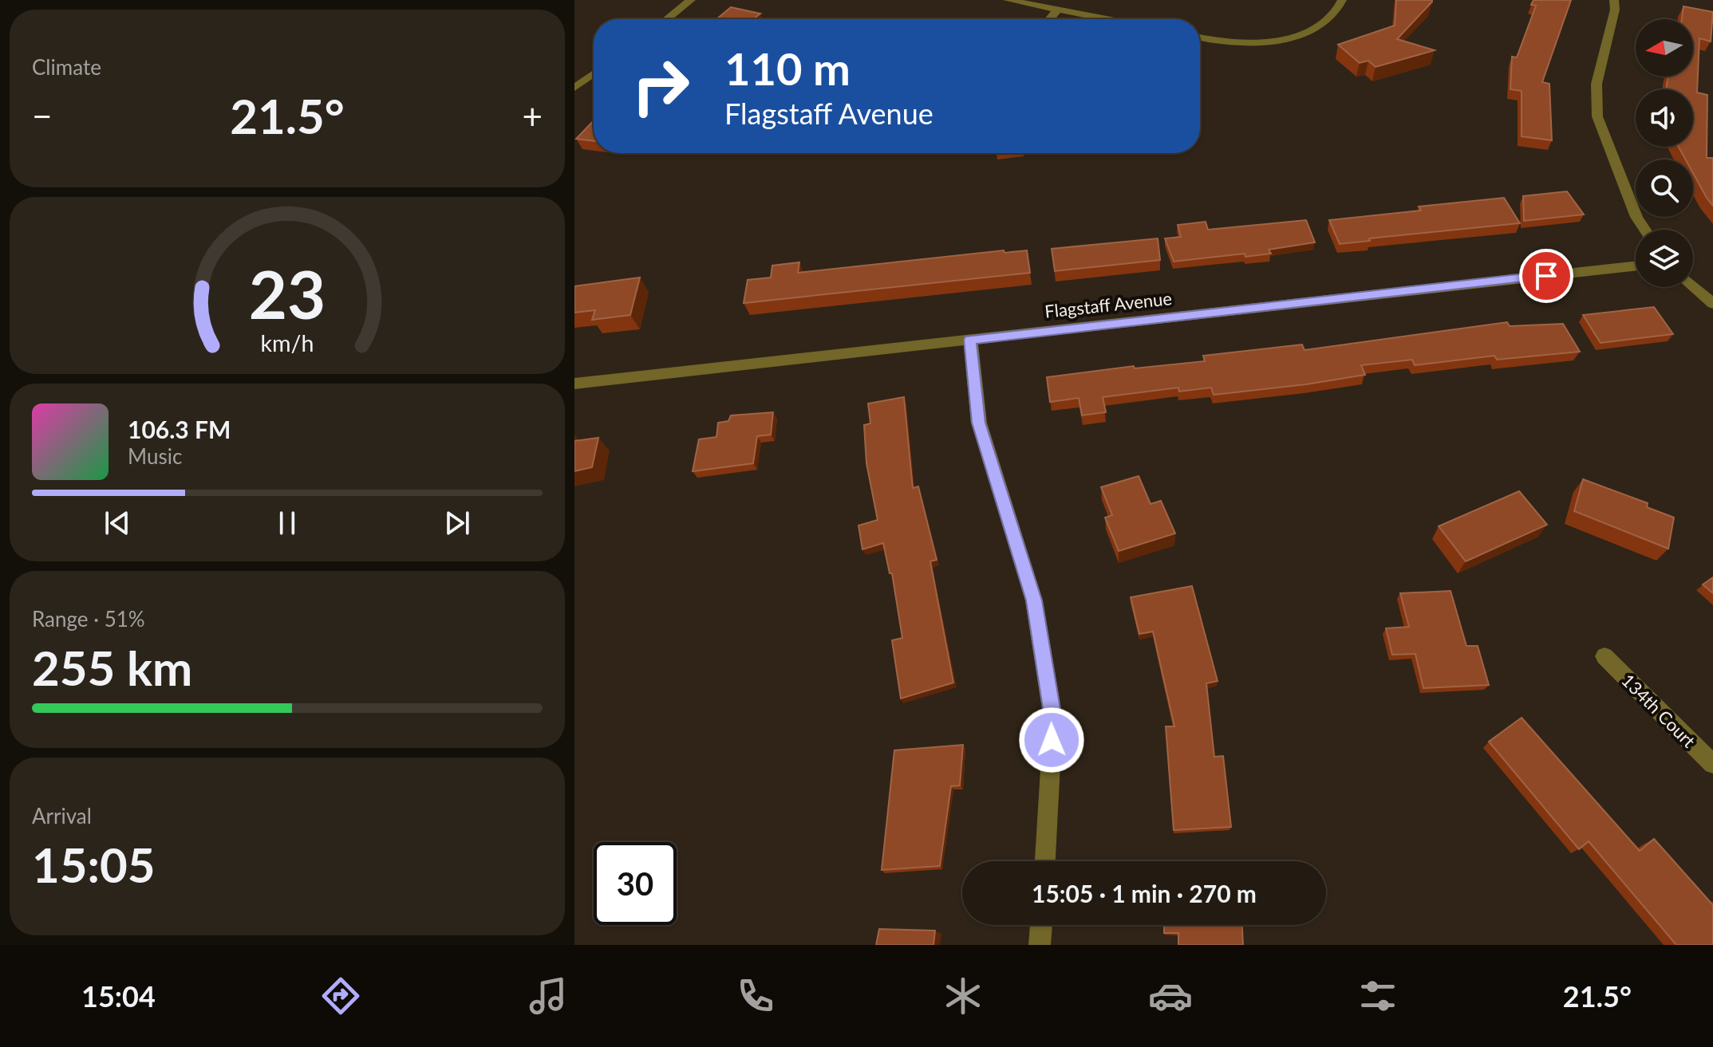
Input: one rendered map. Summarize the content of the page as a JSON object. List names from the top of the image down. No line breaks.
{"streets":{"street":["Flagstaff Avenue","134th Court"]},"north":"left","page":{"tile":["Climate",["Range · 51%","255 km"],["Arrival","15:05"]],"turn":["110 m","Flagstaff Avenue"],"heat":["−","21.5°","+"],"song":["106.3 FM","Music"],"limit":"30","trip":"15:05 · 1 min · 270 m","tabs":["15:04","21.5°"],"gauge":["23","km/h"]}}
